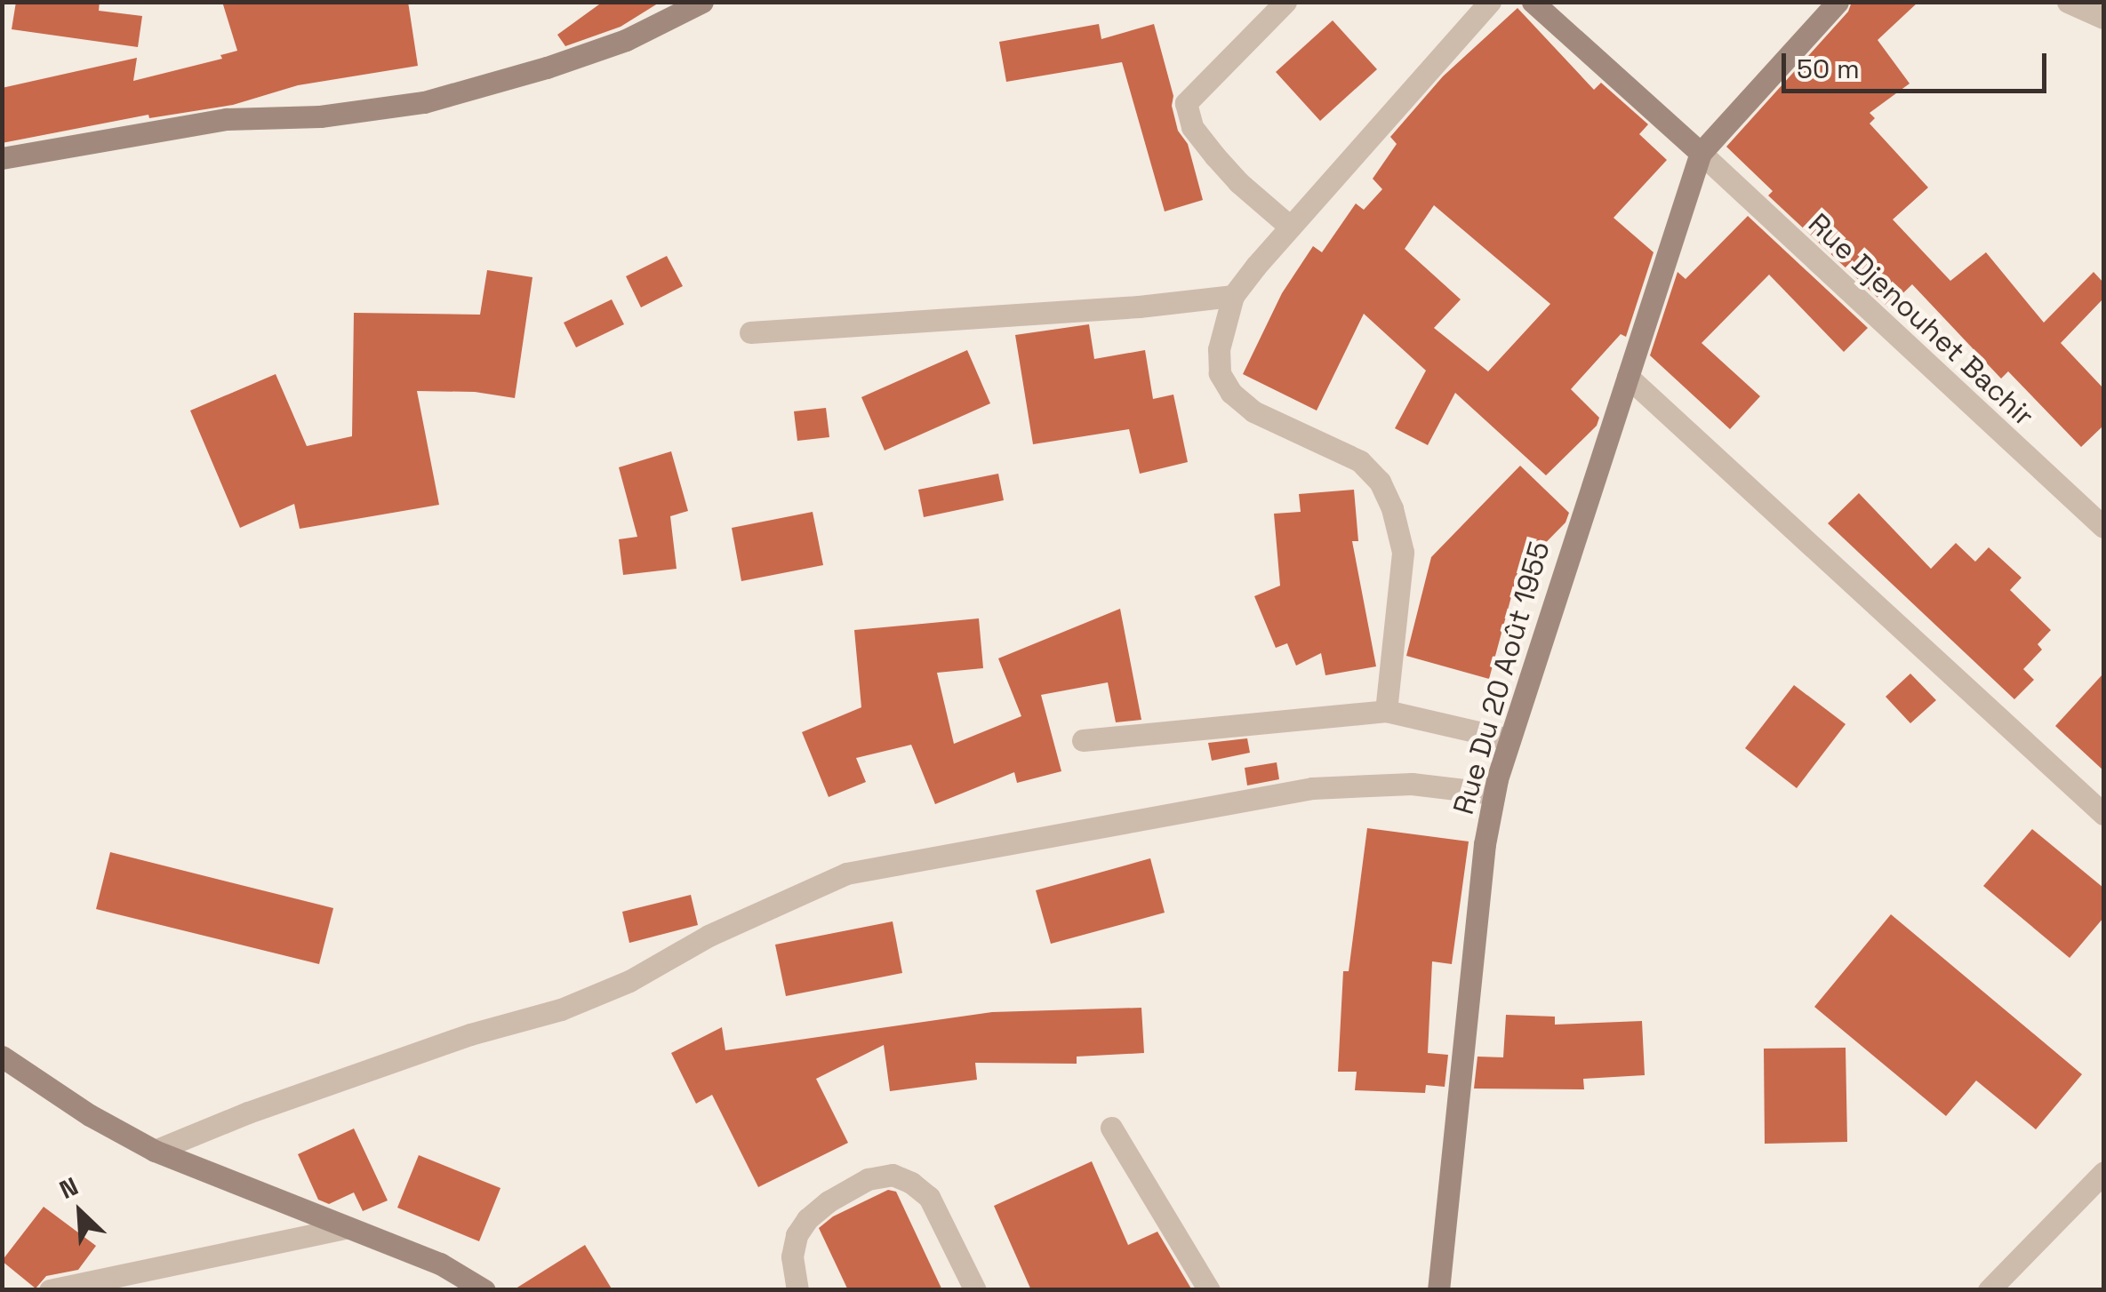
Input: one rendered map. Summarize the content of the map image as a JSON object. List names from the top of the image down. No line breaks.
{"streets":{"main road":["Rue Du 20 Août 1955"],"street":["Rue Djenouhet Bachir"]},"crossings":[["Rue Djenouhet Bachir","Rue Du 20 Août 1955"]],"scale_bar":"50 m","north":"top left"}
